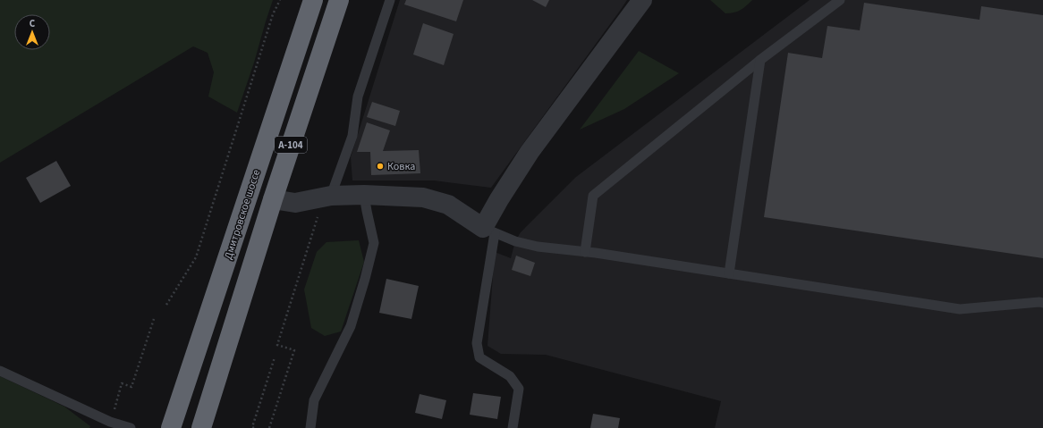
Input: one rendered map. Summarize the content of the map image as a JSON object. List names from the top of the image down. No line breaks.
{"streets":{"highway":["А-104","Дмитровское шоссе"]},"places":["Ковка"],"north":"top"}
